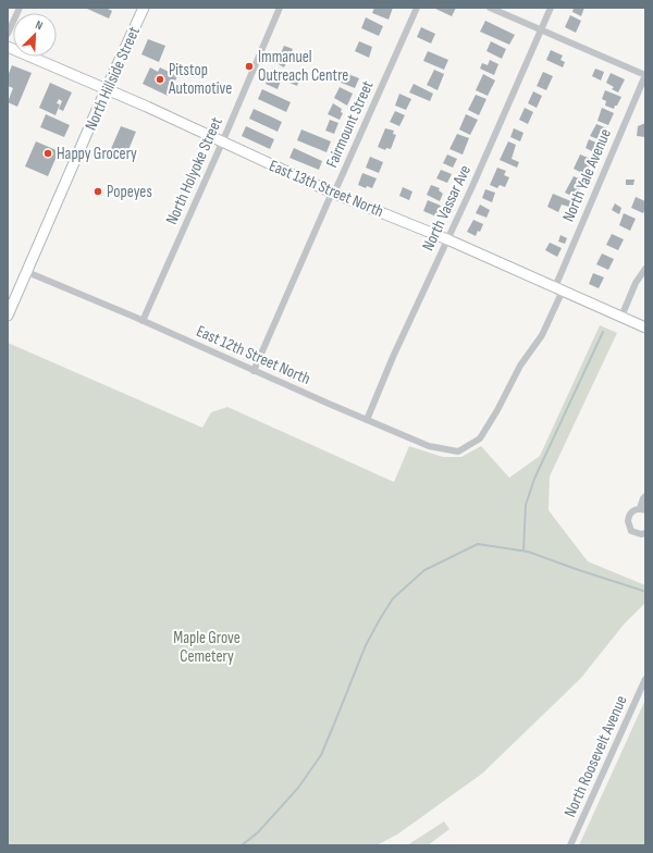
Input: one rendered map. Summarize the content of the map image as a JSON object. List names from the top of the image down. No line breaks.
{"streets":{"main road":["North Hillside Street","East 13th Street North"],"street":["Fairmount Street","North Holyoke Street","North Yale Avenue","North Vassar Ave","East 12th Street North","North Roosevelt Avenue"]},"crossings":[["North Hillside Street","East 13th Street North"],["North Hillside Street","East 12th Street North"],["Fairmount Street","East 13th Street North"],["Fairmount Street","East 12th Street North"],["North Holyoke Street","East 13th Street North"],["North Holyoke Street","East 12th Street North"],["North Yale Avenue","East 13th Street North"],["North Yale Avenue","East 12th Street North"],["East 13th Street North","North Vassar Ave"],["North Vassar Ave","East 12th Street North"]],"parks":["Maple Grove Cemetery"],"places":["Immanuel Outreach Centre","Pitstop Automotive","Happy Grocery","Popeyes"],"north":"top right"}
